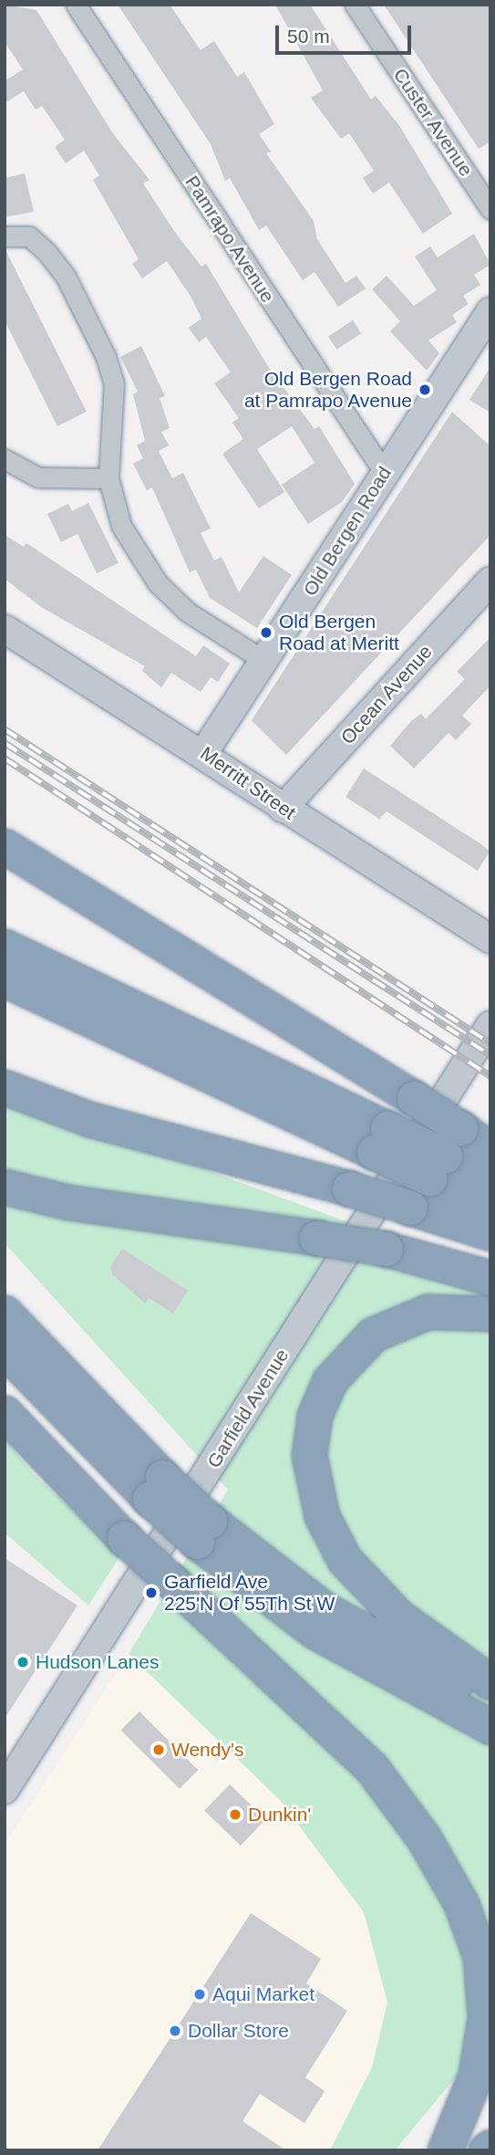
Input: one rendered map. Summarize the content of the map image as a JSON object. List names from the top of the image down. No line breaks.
{"streets":{"street":["Custer Avenue","Pamrapo Avenue","Old Bergen Road","Ocean Avenue","Merritt Street","Garfield Avenue"]},"crossings":[["Pamrapo Avenue","Old Bergen Road"],["Old Bergen Road","Merritt Street"],["Ocean Avenue","Merritt Street"]],"places":["Old Bergen Road at Pamrapo Avenue","Old Bergen Road at Meritt","Garfield Ave 225'N Of 55Th St W","Hudson Lanes","Wendy's","Dunkin'","Aqui Market","Dollar Store"],"scale_bar":"50 m"}
